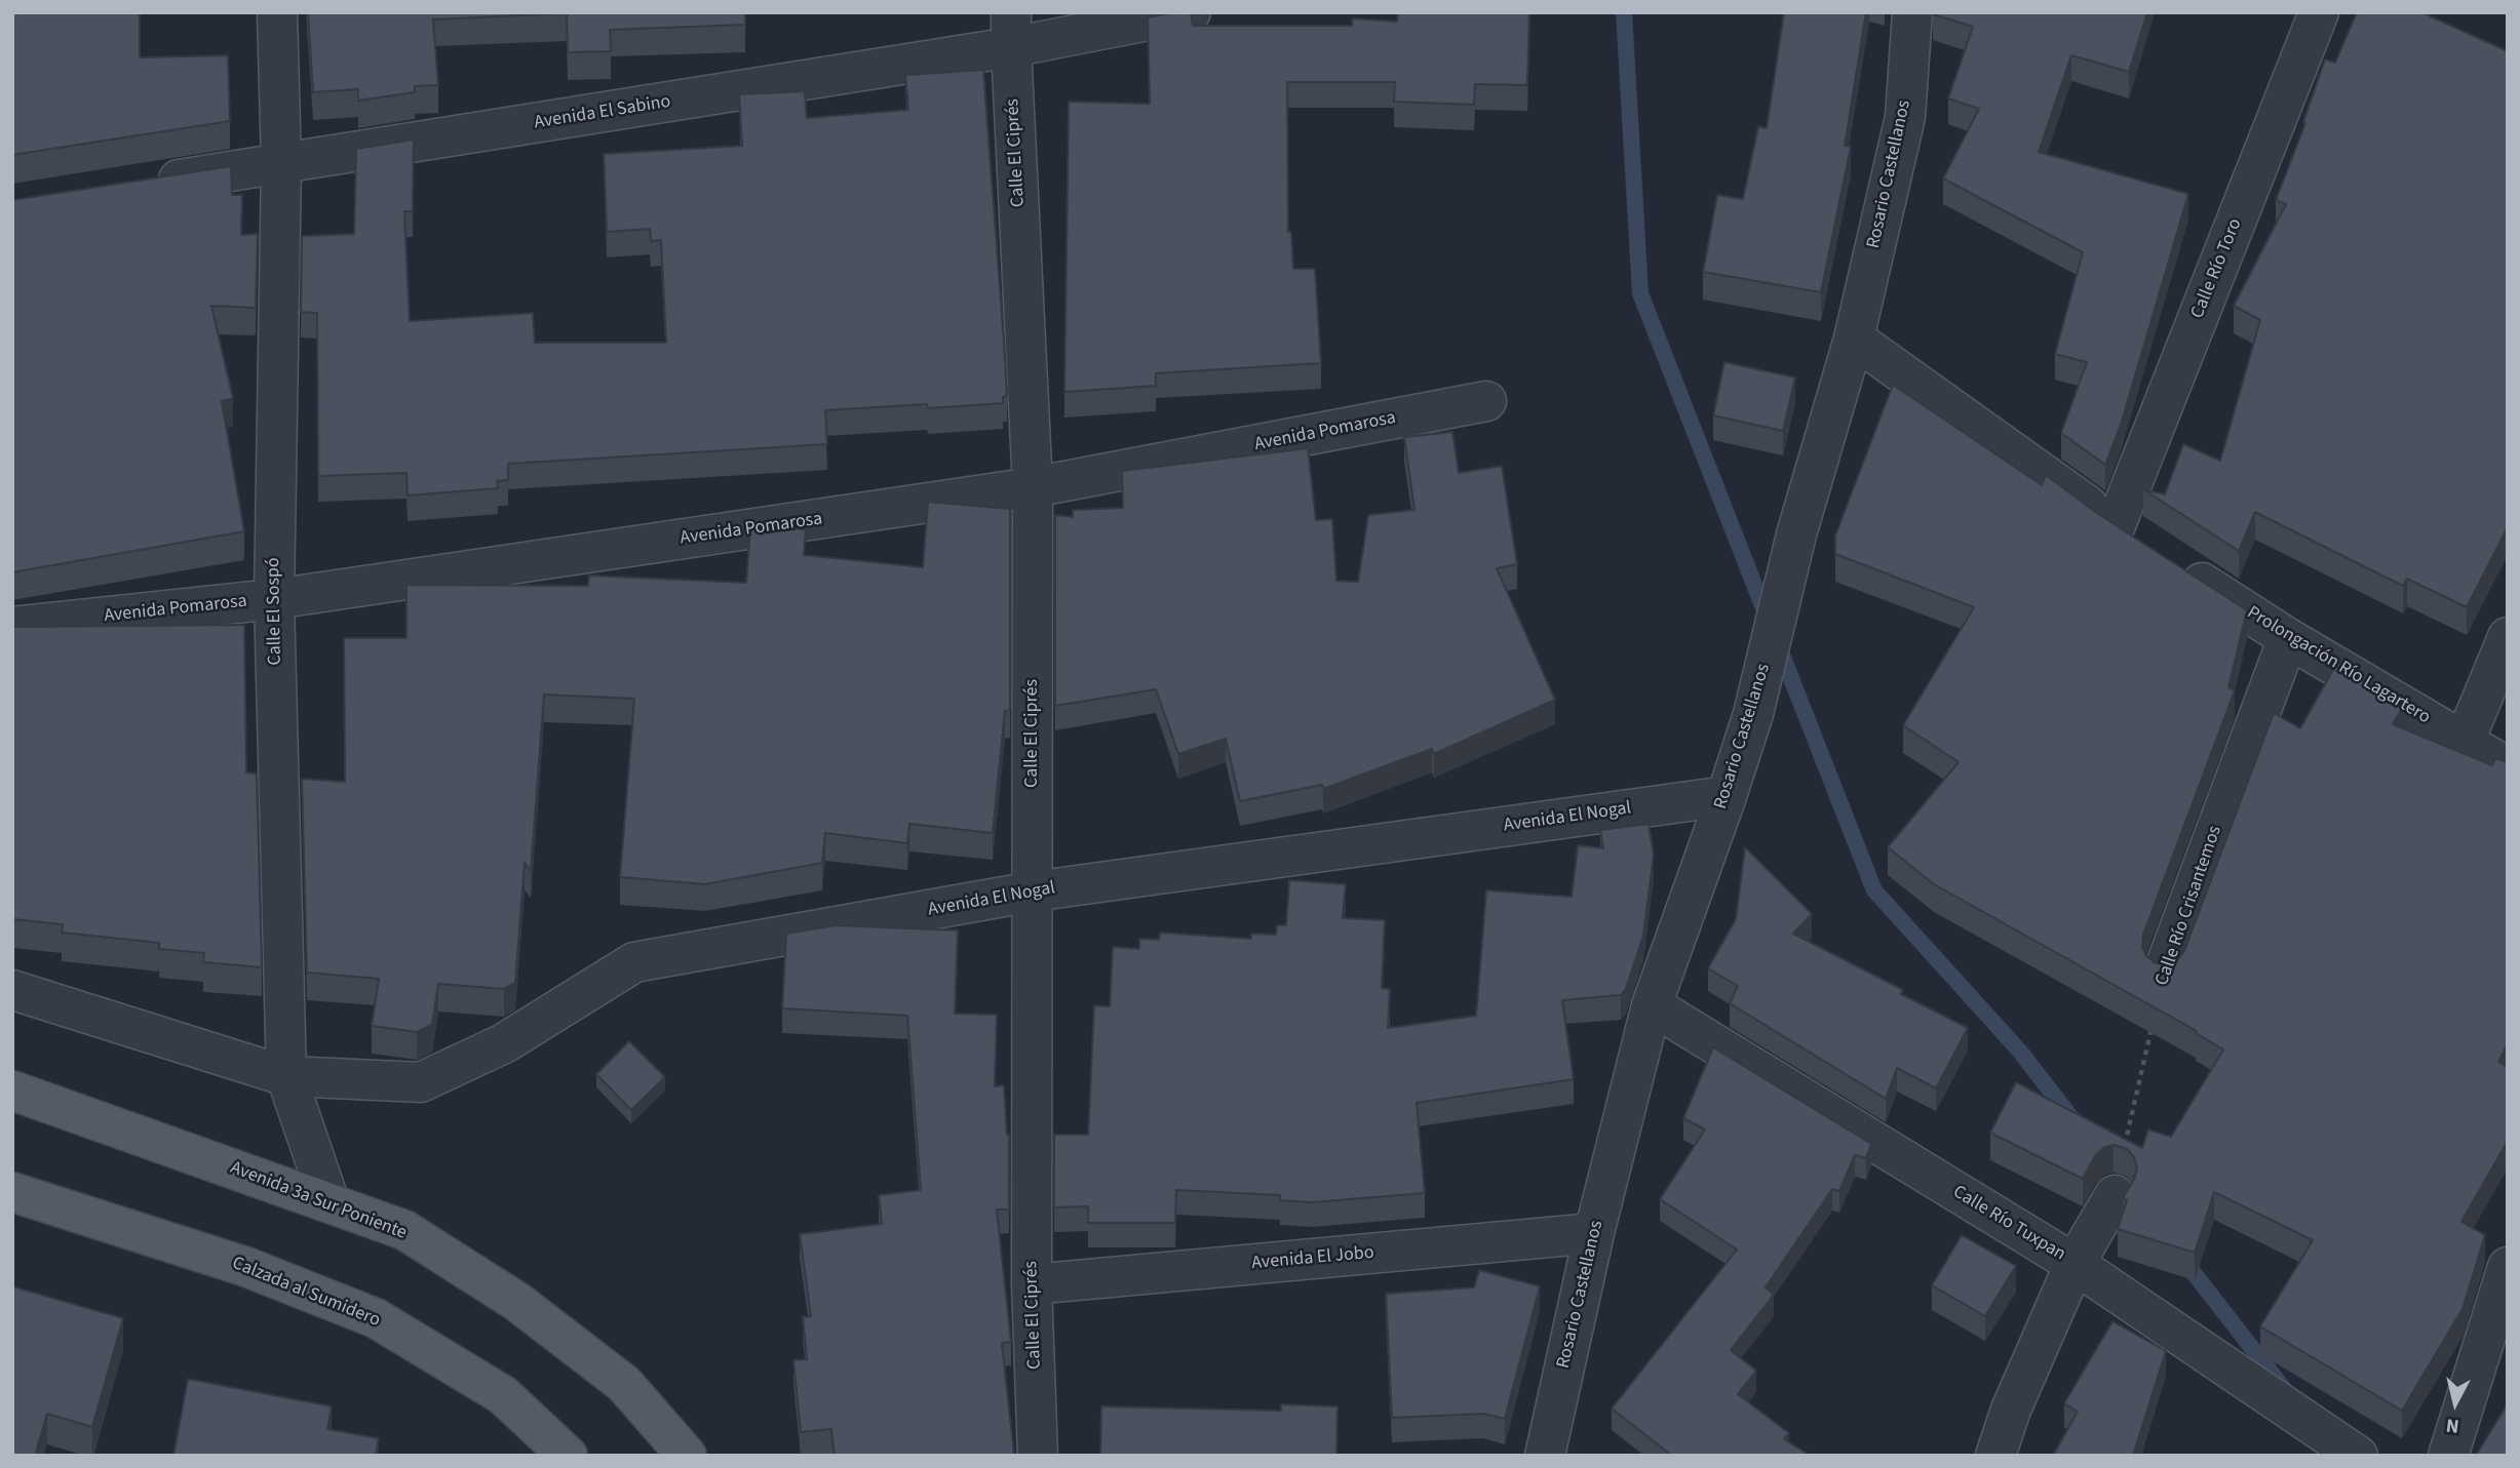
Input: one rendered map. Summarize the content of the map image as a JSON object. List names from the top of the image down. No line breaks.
{"streets":{"main road":["Avenida 3a Sur Poniente","Calzada al Sumidero"],"street":["Avenida El Sabino","Calle El Ciprés","Rosario Castellanos","Calle Río Toro","Avenida Pomarosa","Calle El Sospó","Prolongación Río Lagartero","Avenida El Nogal","Calle Río Crisantemos","Calle Río Tuxpan","Avenida El Jobo"]},"crossings":[["Avenida El Sabino","Calle El Ciprés"],["Avenida El Sabino","Calle El Sospó"],["Calle El Ciprés","Avenida Pomarosa"],["Calle El Ciprés","Avenida El Nogal"],["Calle El Ciprés","Avenida El Jobo"],["Rosario Castellanos","Prolongación Río Lagartero"],["Rosario Castellanos","Avenida El Nogal"],["Rosario Castellanos","Calle Río Tuxpan"],["Rosario Castellanos","Avenida El Jobo"],["Calle Río Toro","Prolongación Río Lagartero"],["Avenida Pomarosa","Calle El Sospó"],["Calle El Sospó","Avenida El Nogal"],["Calle El Sospó","Avenida 3a Sur Poniente"],["Prolongación Río Lagartero","Calle Río Crisantemos"]],"north":"bottom"}
